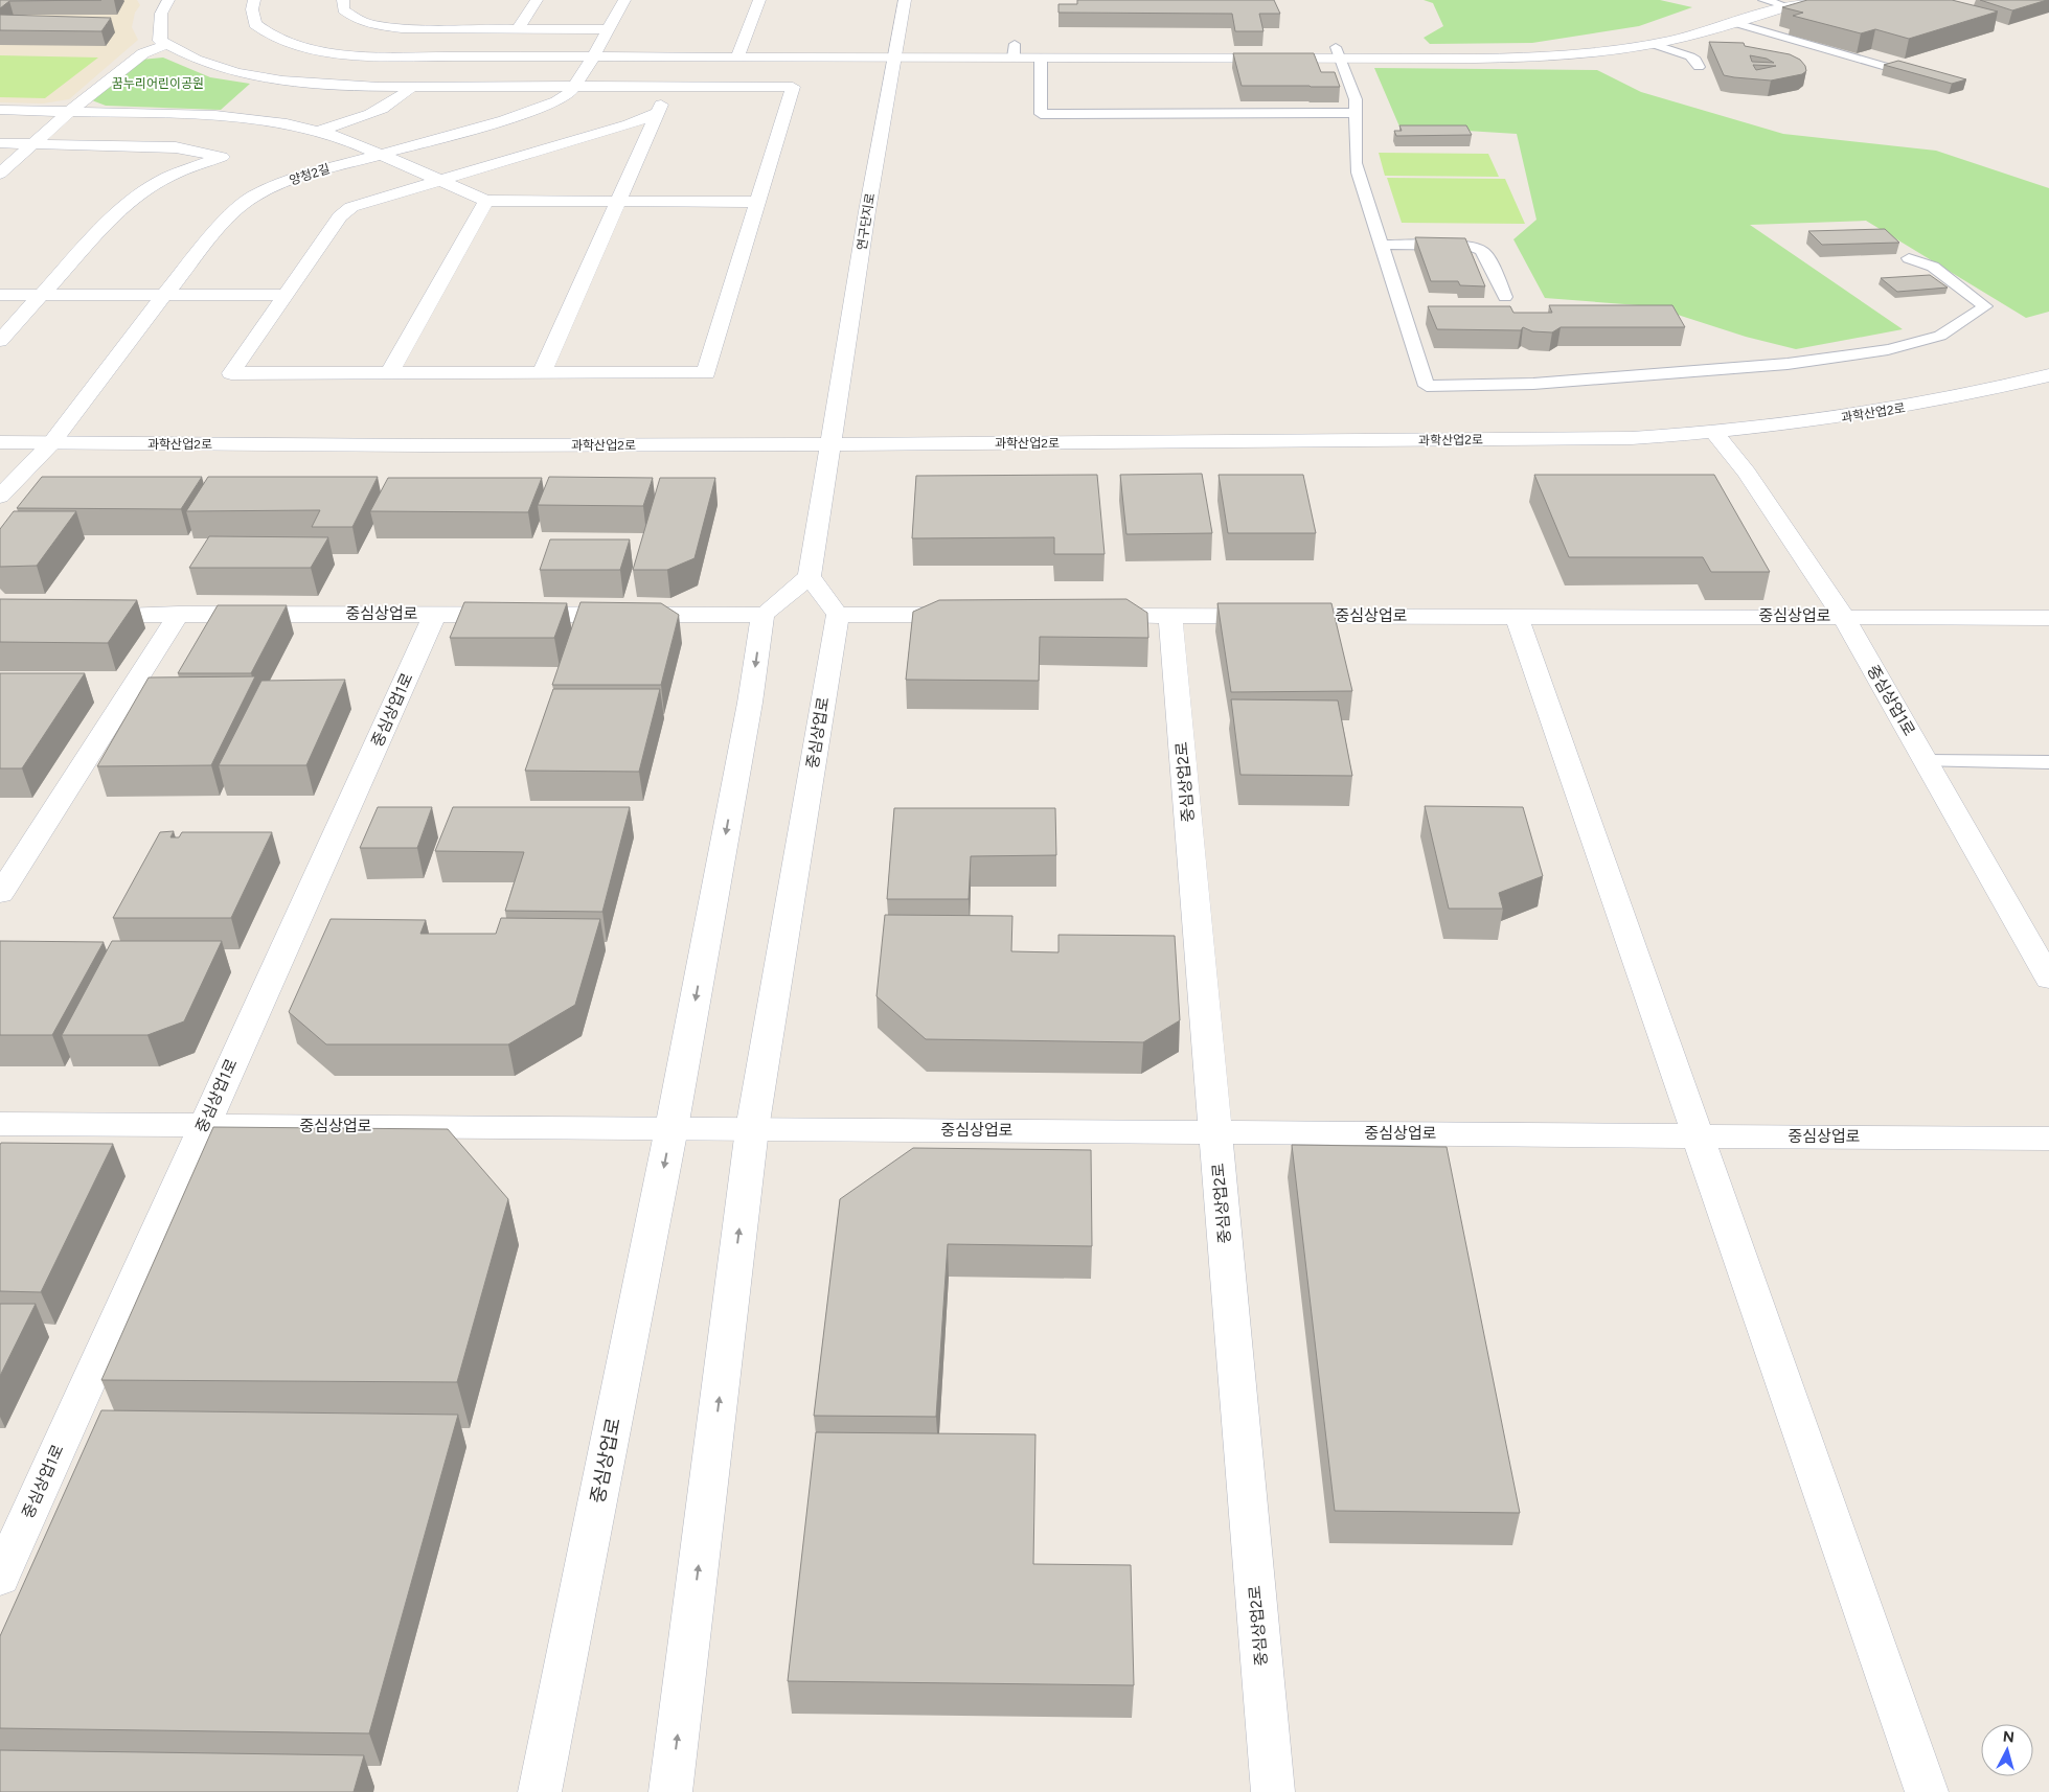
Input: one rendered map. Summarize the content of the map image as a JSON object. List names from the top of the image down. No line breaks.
{"streets":{"street":["양청2길","연구단지로","과학산업2로","중심상업로","중심상업1로","중심상업2로"]},"crossings":[["양청2길","과학산업2로"],["연구단지로","과학산업2로"],["과학산업2로","중심상업1로"],["중심상업로","중심상업1로"],["중심상업로","중심상업2로"]],"parks":["꿈누리어린이공원"],"north":"top"}
